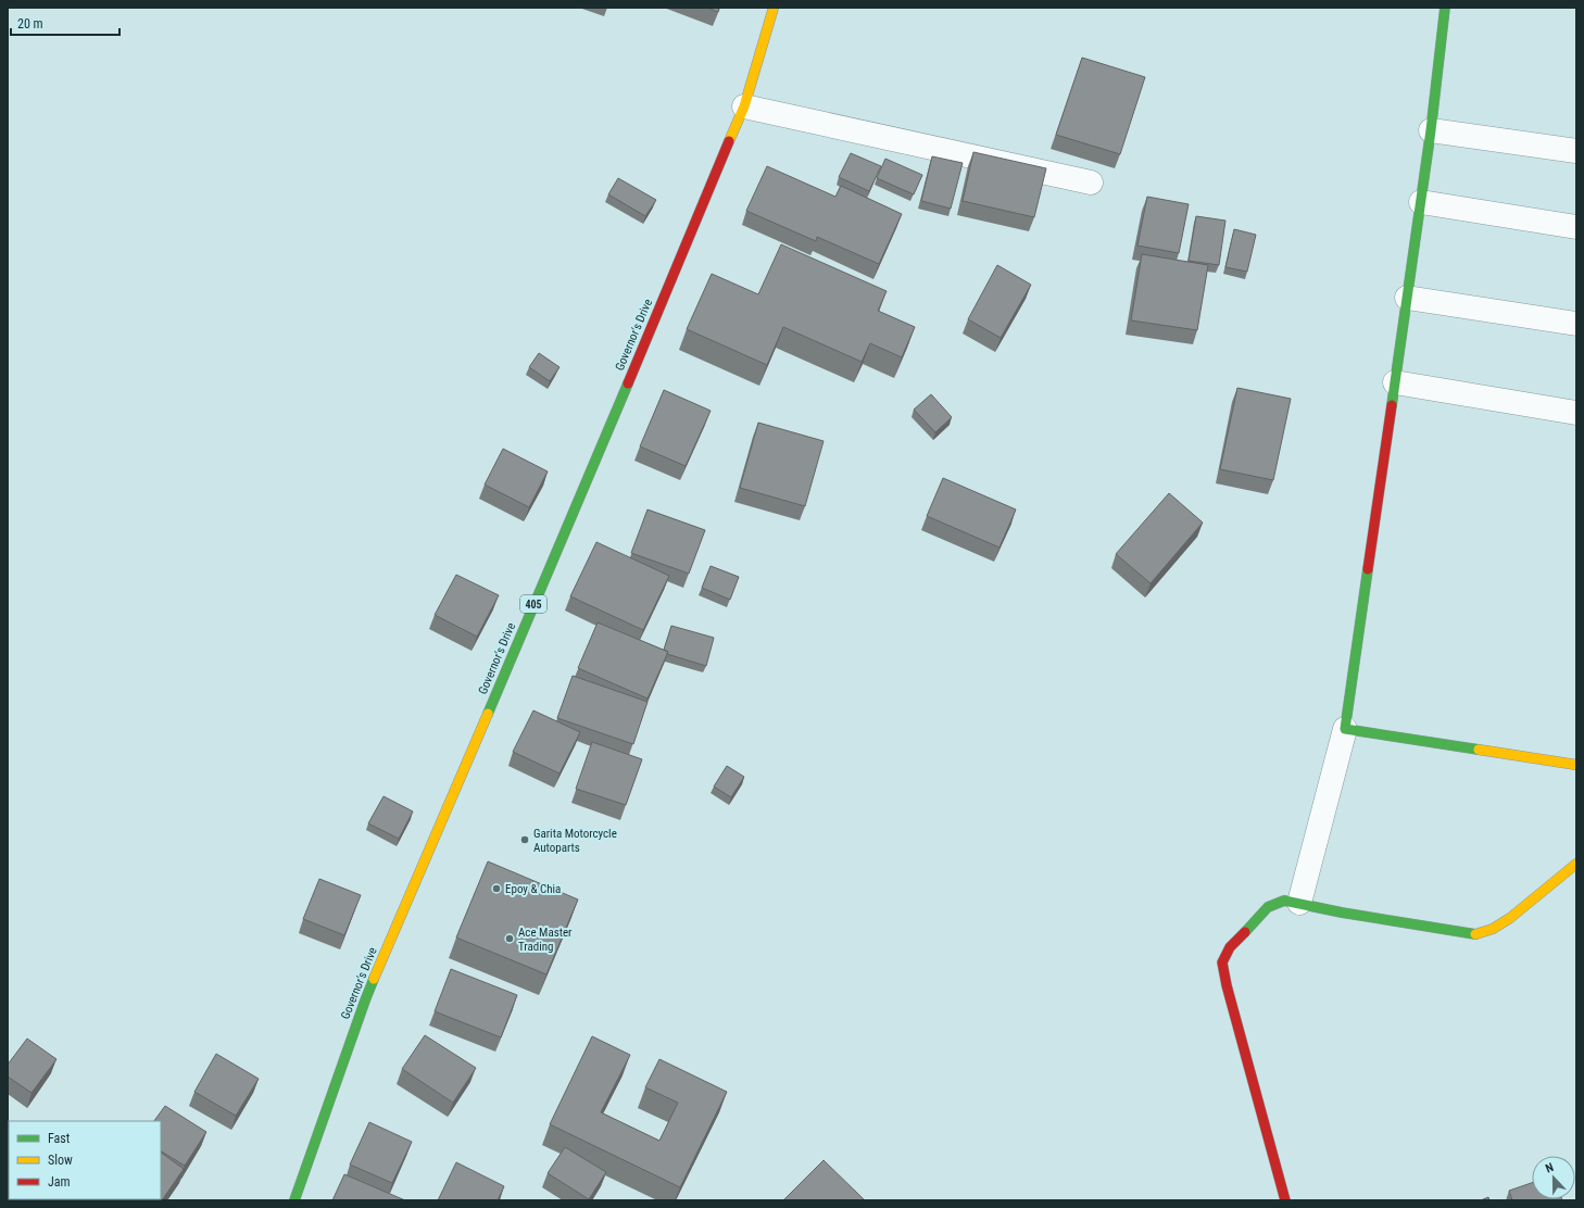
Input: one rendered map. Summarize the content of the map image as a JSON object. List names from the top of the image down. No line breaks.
{"streets":{"street":["Governor's Drive","405"]},"places":["Garita Motorcycle Autoparts","Epoy & Chia","Ace Master Trading"],"legend":["Fast","Slow","Jam"],"scale_bar":"20 m","north":"top"}
